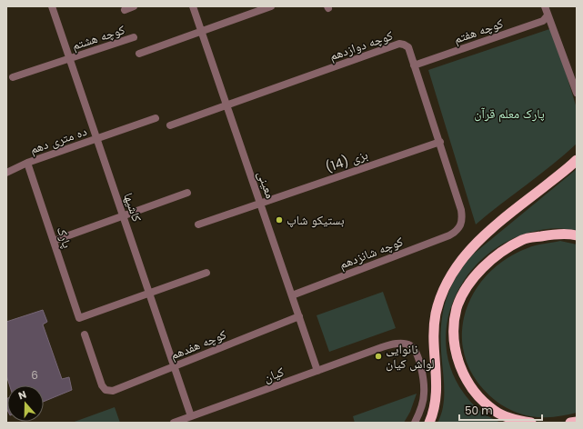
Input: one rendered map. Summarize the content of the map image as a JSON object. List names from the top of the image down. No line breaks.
{"streets":{"street":["کوچه هفتم","کوچه هشتم","کوچه دوازدهم","ده متری دهم","بزی (14)","معینی","کاشیها","پارک","کوچه شانزدهم","کوچه هفدهم","کیان"]},"crossings":[["کوچه هفتم","کوچه دوازدهم"],["کوچه هشتم","کاشیها"],["کوچه دوازدهم","بزی (14)"],["کوچه دوازدهم","معینی"],["کوچه دوازدهم","کوچه شانزدهم"],["ده متری دهم","کاشیها"],["ده متری دهم","پارک"],["بزی (14)","معینی"],["معینی","کوچه شانزدهم"],["معینی","کوچه هفدهم"],["معینی","کیان"],["کاشیها","پارک"],["کاشیها","کوچه هفدهم"],["کاشیها","کیان"]],"parks":["پارک معلم قرآن"],"places":["بستیکو شاپ","نانوایی لواش کیان"],"house_numbers":["6"],"scale_bar":"50 m","north":"top"}
